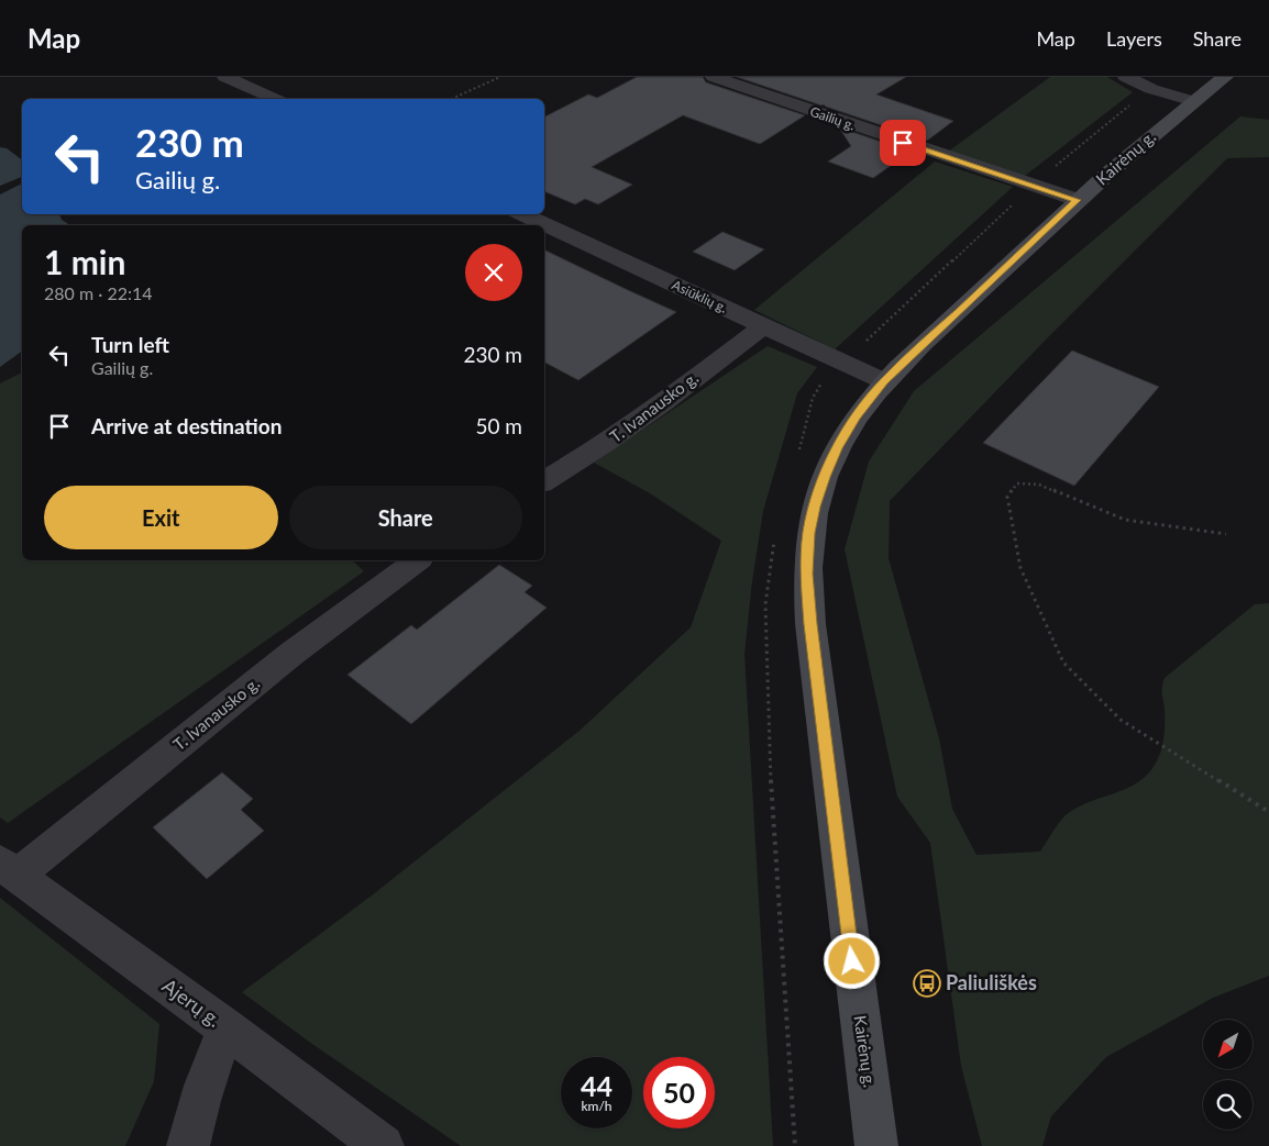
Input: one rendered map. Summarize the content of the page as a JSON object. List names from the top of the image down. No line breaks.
{"streets":{"main road":["Kairėnų g."],"street":["Gailių g.","Asiūklių g.","T. Ivanausko g.","Ajerų g."]},"crossings":[["Gailių g.","Kairėnų g."],["Kairėnų g.","Asiūklių g."],["Asiūklių g.","T. Ivanausko g."],["T. Ivanausko g.","Ajerų g."]],"places":{"bus stop":["Paliuliškės"]},"north":"bottom left","page":{"header":"Map","nav":["Map","Layers","Share"],"turn":["230 m","Gailių g."],"heading":["1 min","280 m · 22:14"],"list":[{"name":"Turn left","note":"Gailių g.","value":"230 m"},{"name":"Arrive at destination","value":"50 m"}],"buttons":["Exit","Share"],"speed":"44 km/h","limit":"50"}}
